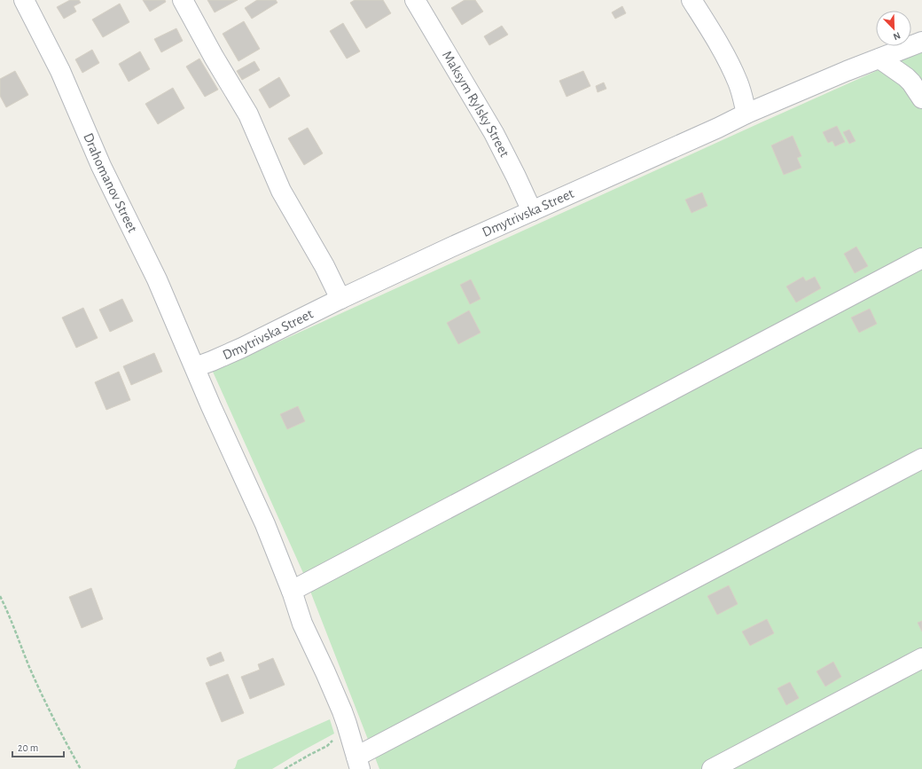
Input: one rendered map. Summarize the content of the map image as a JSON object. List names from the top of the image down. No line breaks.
{"streets":{"street":["Maksym Rylsky Street","Drahomanov Street","Dmytrivska Street"]},"crossings":[["Maksym Rylsky Street","Dmytrivska Street"],["Drahomanov Street","Dmytrivska Street"]],"scale_bar":"20 m","north":"bottom right"}
